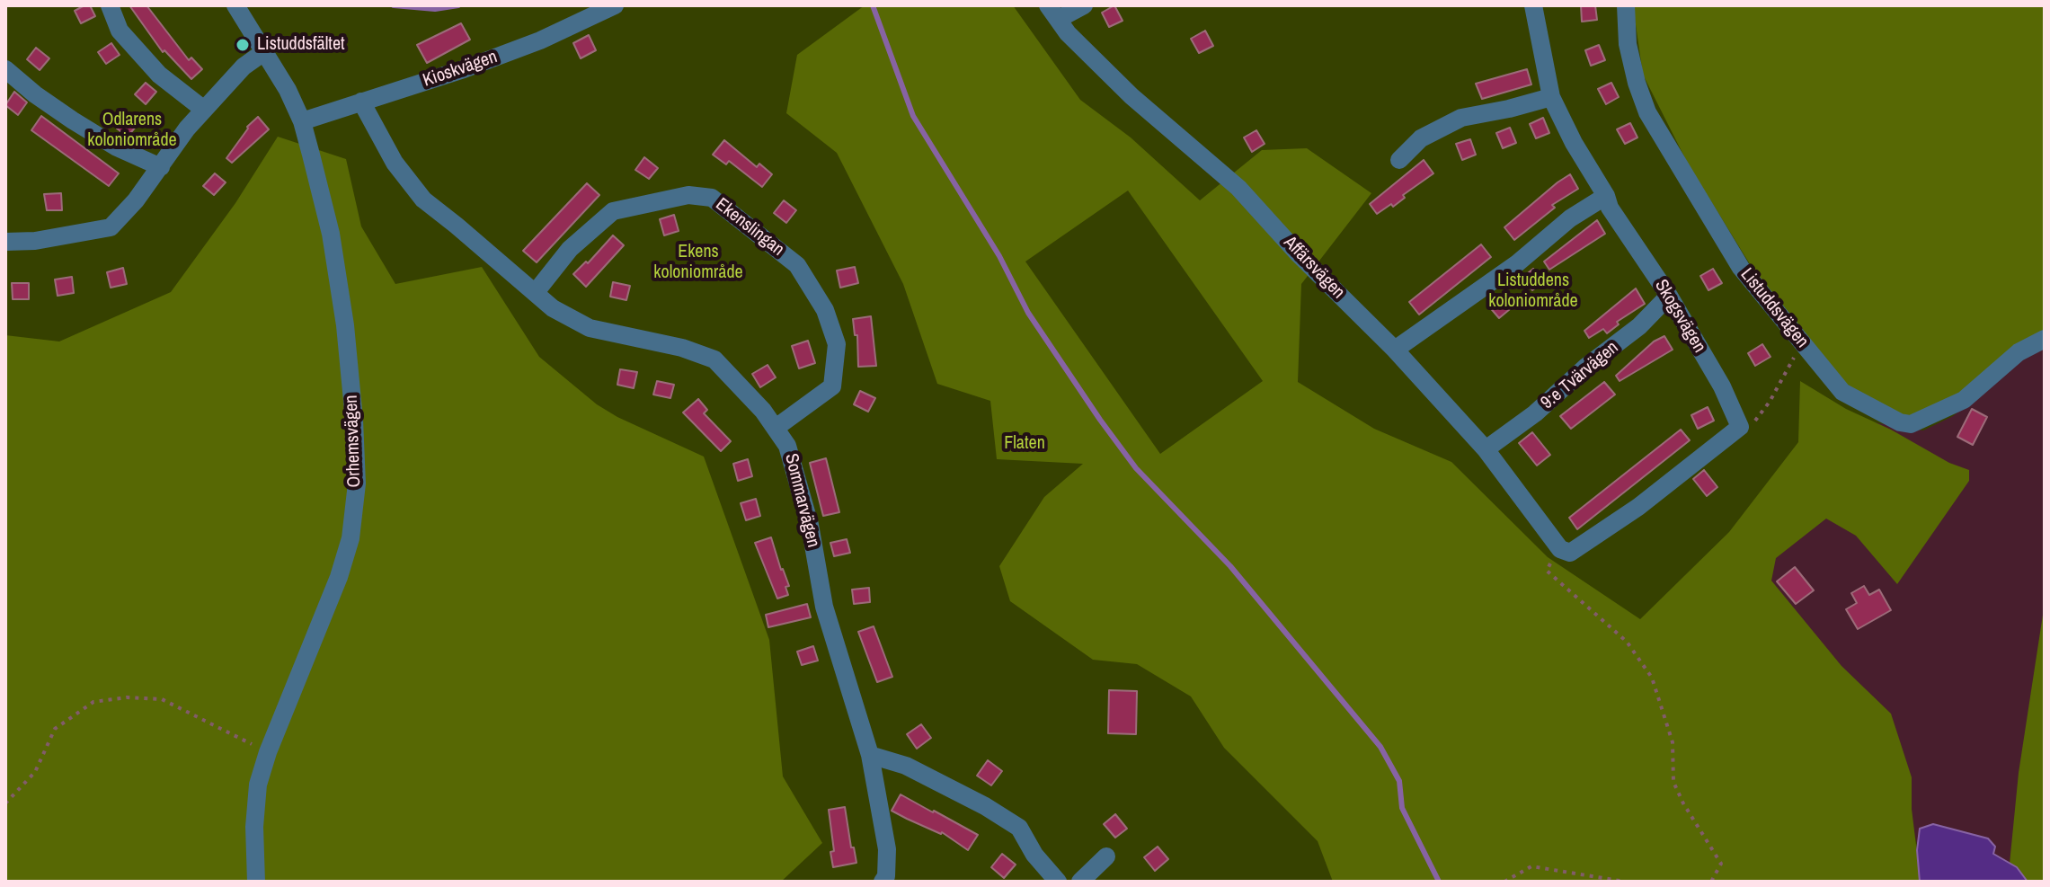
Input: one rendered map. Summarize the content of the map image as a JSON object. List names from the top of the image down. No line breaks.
{"streets":{"street":["Kioskvägen","Ekenslingan","Affärsvägen","Listuddsvägen","Skogsvägen","9:e Tvärvägen","Orhemsvägen","Sommarvägen"]},"crossings":[["Kioskvägen","Orhemsvägen"],["Kioskvägen","Sommarvägen"],["Ekenslingan","Sommarvägen"],["Affärsvägen","9:e Tvärvägen"],["Skogsvägen","9:e Tvärvägen"]],"parks":["Odlarens koloniområde","Ekens koloniområde","Listuddens koloniområde","Flaten"],"places":["Listuddsfältet"]}
